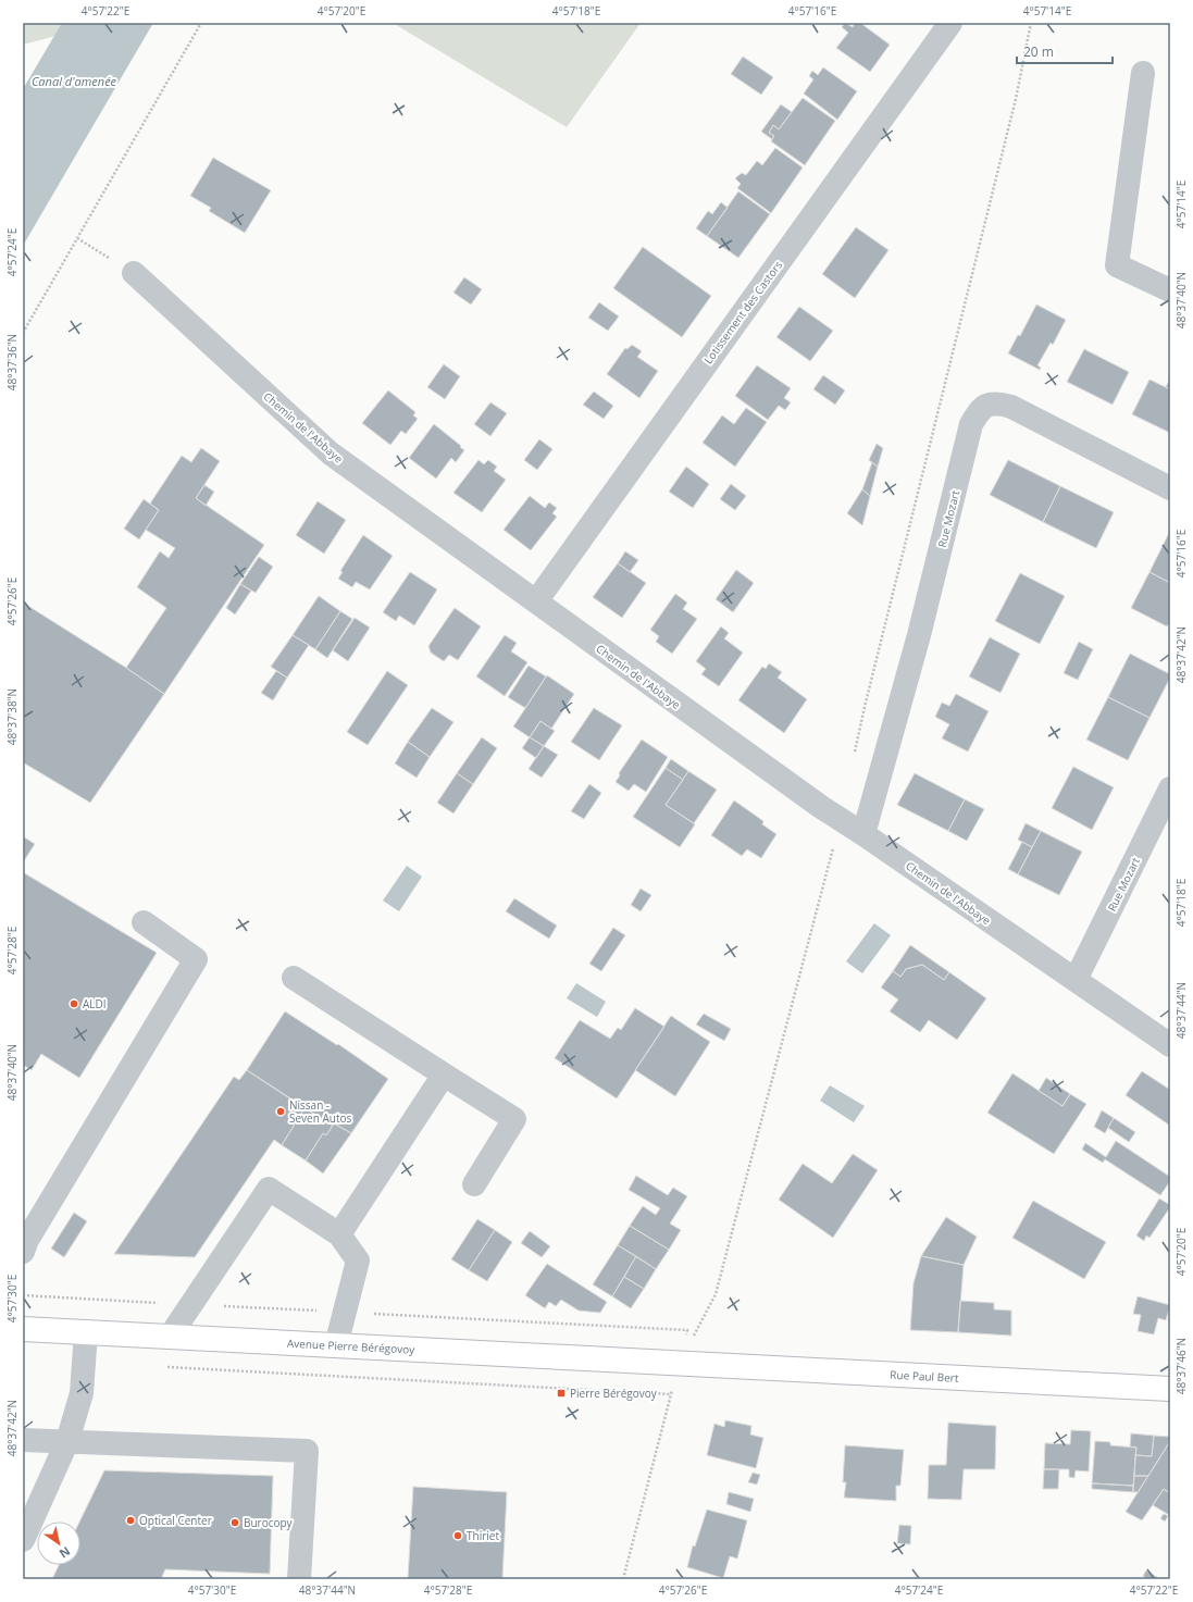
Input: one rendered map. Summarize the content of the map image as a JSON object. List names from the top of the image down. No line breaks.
{"streets":{"main road":["Avenue Pierre Bérégovoy","Rue Paul Bert"],"street":["Lotissement des Castors","Chemin de l'Abbaye","Rue Mozart"]},"crossings":[["Lotissement des Castors","Chemin de l'Abbaye"],["Chemin de l'Abbaye","Rue Mozart"],["Avenue Pierre Bérégovoy","Rue Paul Bert"]],"water":["Canal d'amenée"],"places":{"other":["ALDI","Nissan - Seven Autos","Optical Center","Burocopy","Thiriet"],"transit":["Pierre Bérégovoy"]},"scale_bar":"20 m","north":"bottom right","coordinates":["4°57'22\"E","4°57'20\"E","4°57'18\"E","4°57'16\"E","4°57'14\"E","4°57'24\"E","48°37'40\"N","48°37'36\"N","4°57'26\"E","48°37'42\"N","48°37'38\"N","4°57'28\"E","48°37'44\"N","4°57'30\"E","48°37'46\"N"]}
